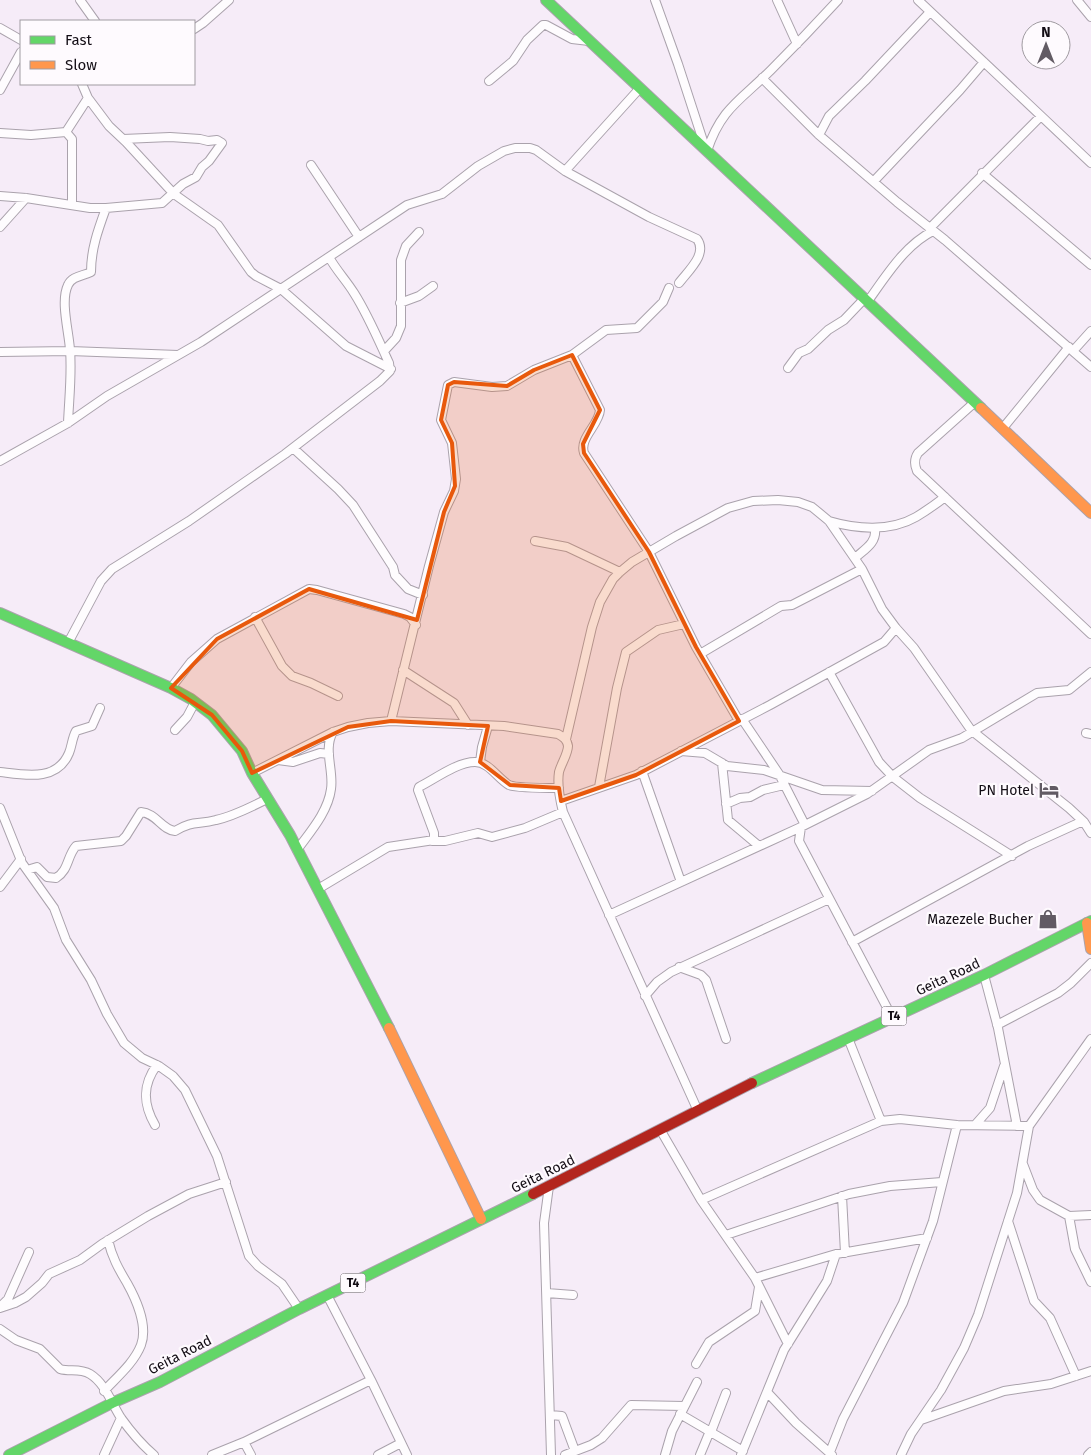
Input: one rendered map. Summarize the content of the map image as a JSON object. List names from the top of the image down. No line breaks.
{"streets":{"main road":["Geita Road","T4"]},"places":{"hotel":["PN Hotel"],"shop":["Mazezele Bucher"]},"legend":["Fast","Slow"],"north":"top"}
